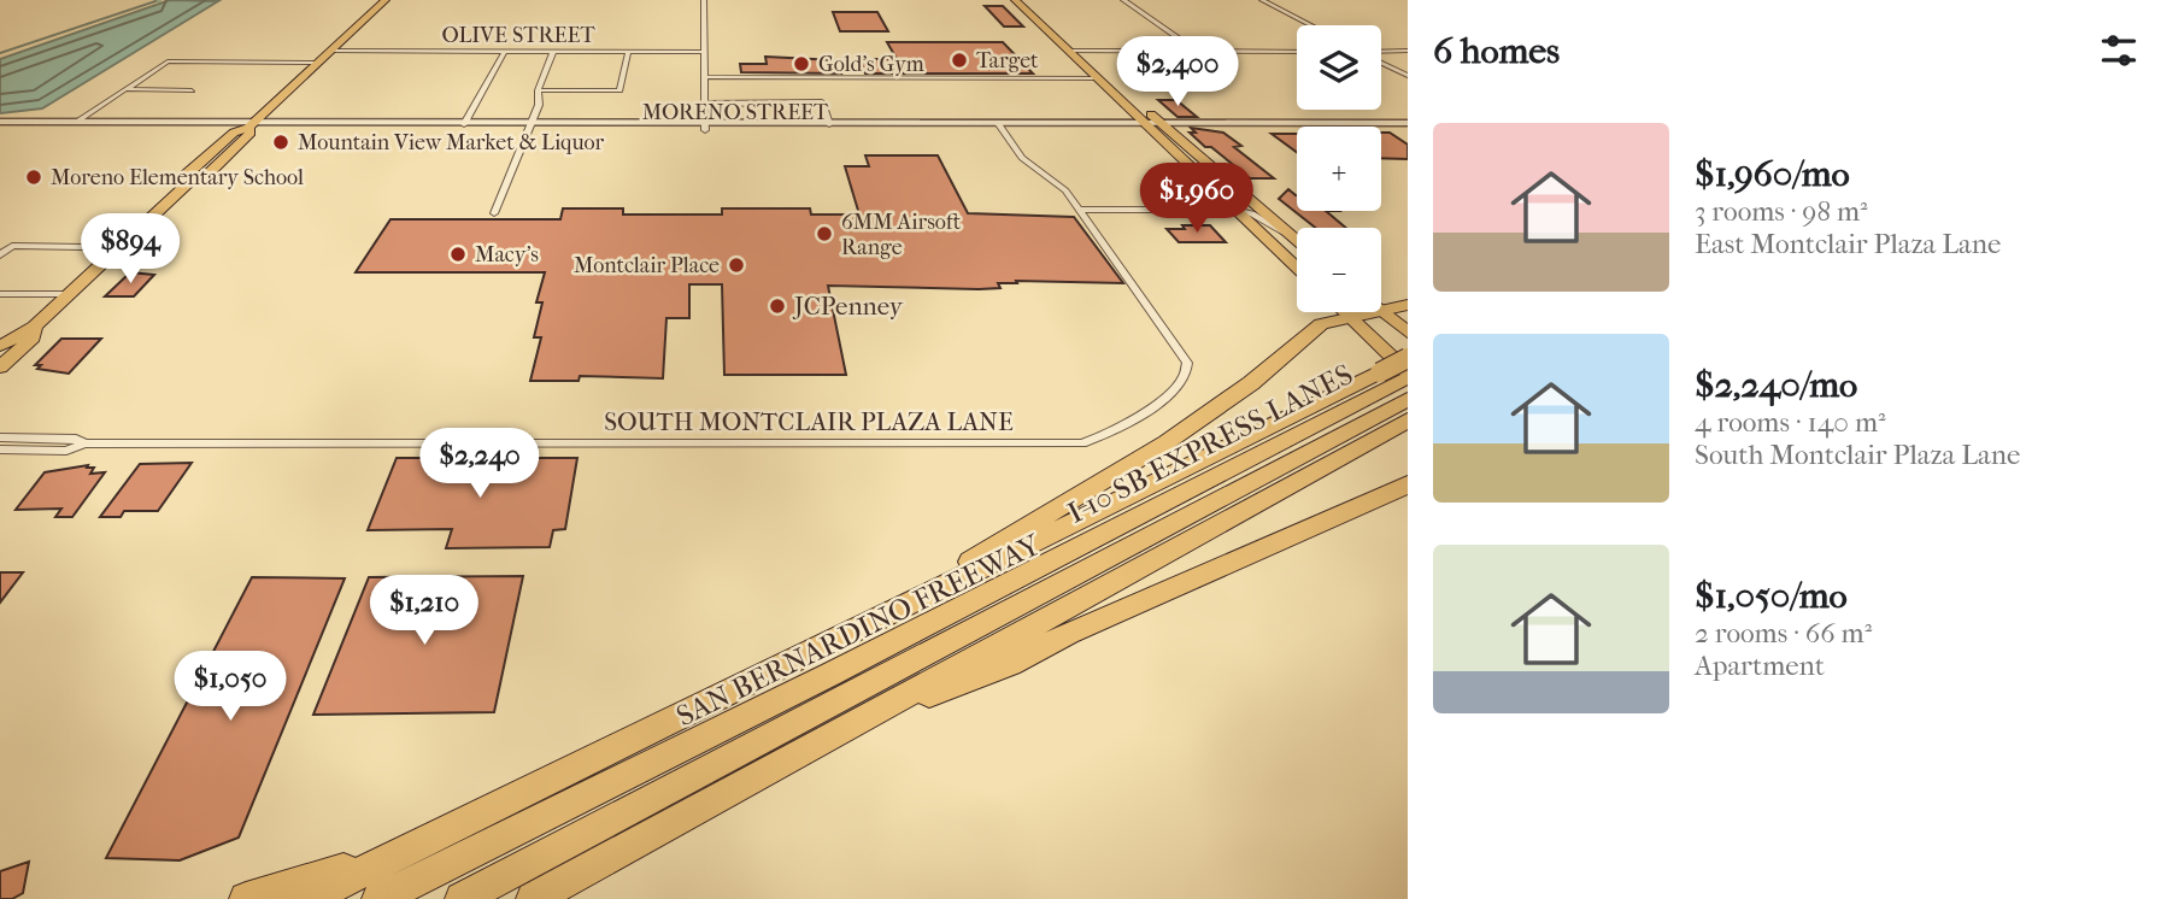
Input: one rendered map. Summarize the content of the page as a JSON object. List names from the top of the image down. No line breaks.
{"streets":{"highway":["I-10 SB EXPRESS LANES","SAN BERNARDINO FREEWAY"],"street":["OLIVE STREET","MORENO STREET","SOUTH MONTCLAIR PLAZA LANE"]},"crossings":[["MORENO STREET","SOUTH MONTCLAIR PLAZA LANE"],["I-10 SB EXPRESS LANES","SAN BERNARDINO FREEWAY"]],"places":["Target","Gold's Gym","Mountain View Market & Liquor","Moreno Elementary School","6MM Airsoft Range","Macy's","Montclair Place","JCPenney"],"page":{"heading":"6 homes","map_buttons":["+","−"],"price":["$2,400","$1,960","$894","$2,240","$1,210","$1,050"],"list":[{"name":"$1,960/mo","note":"3 rooms · 98 m² · East Montclair Plaza Lane"},{"name":"$2,240/mo","note":"4 rooms · 140 m² · South Montclair Plaza Lane"},{"name":"$1,050/mo","note":"2 rooms · 66 m² · Apartment"}]}}
